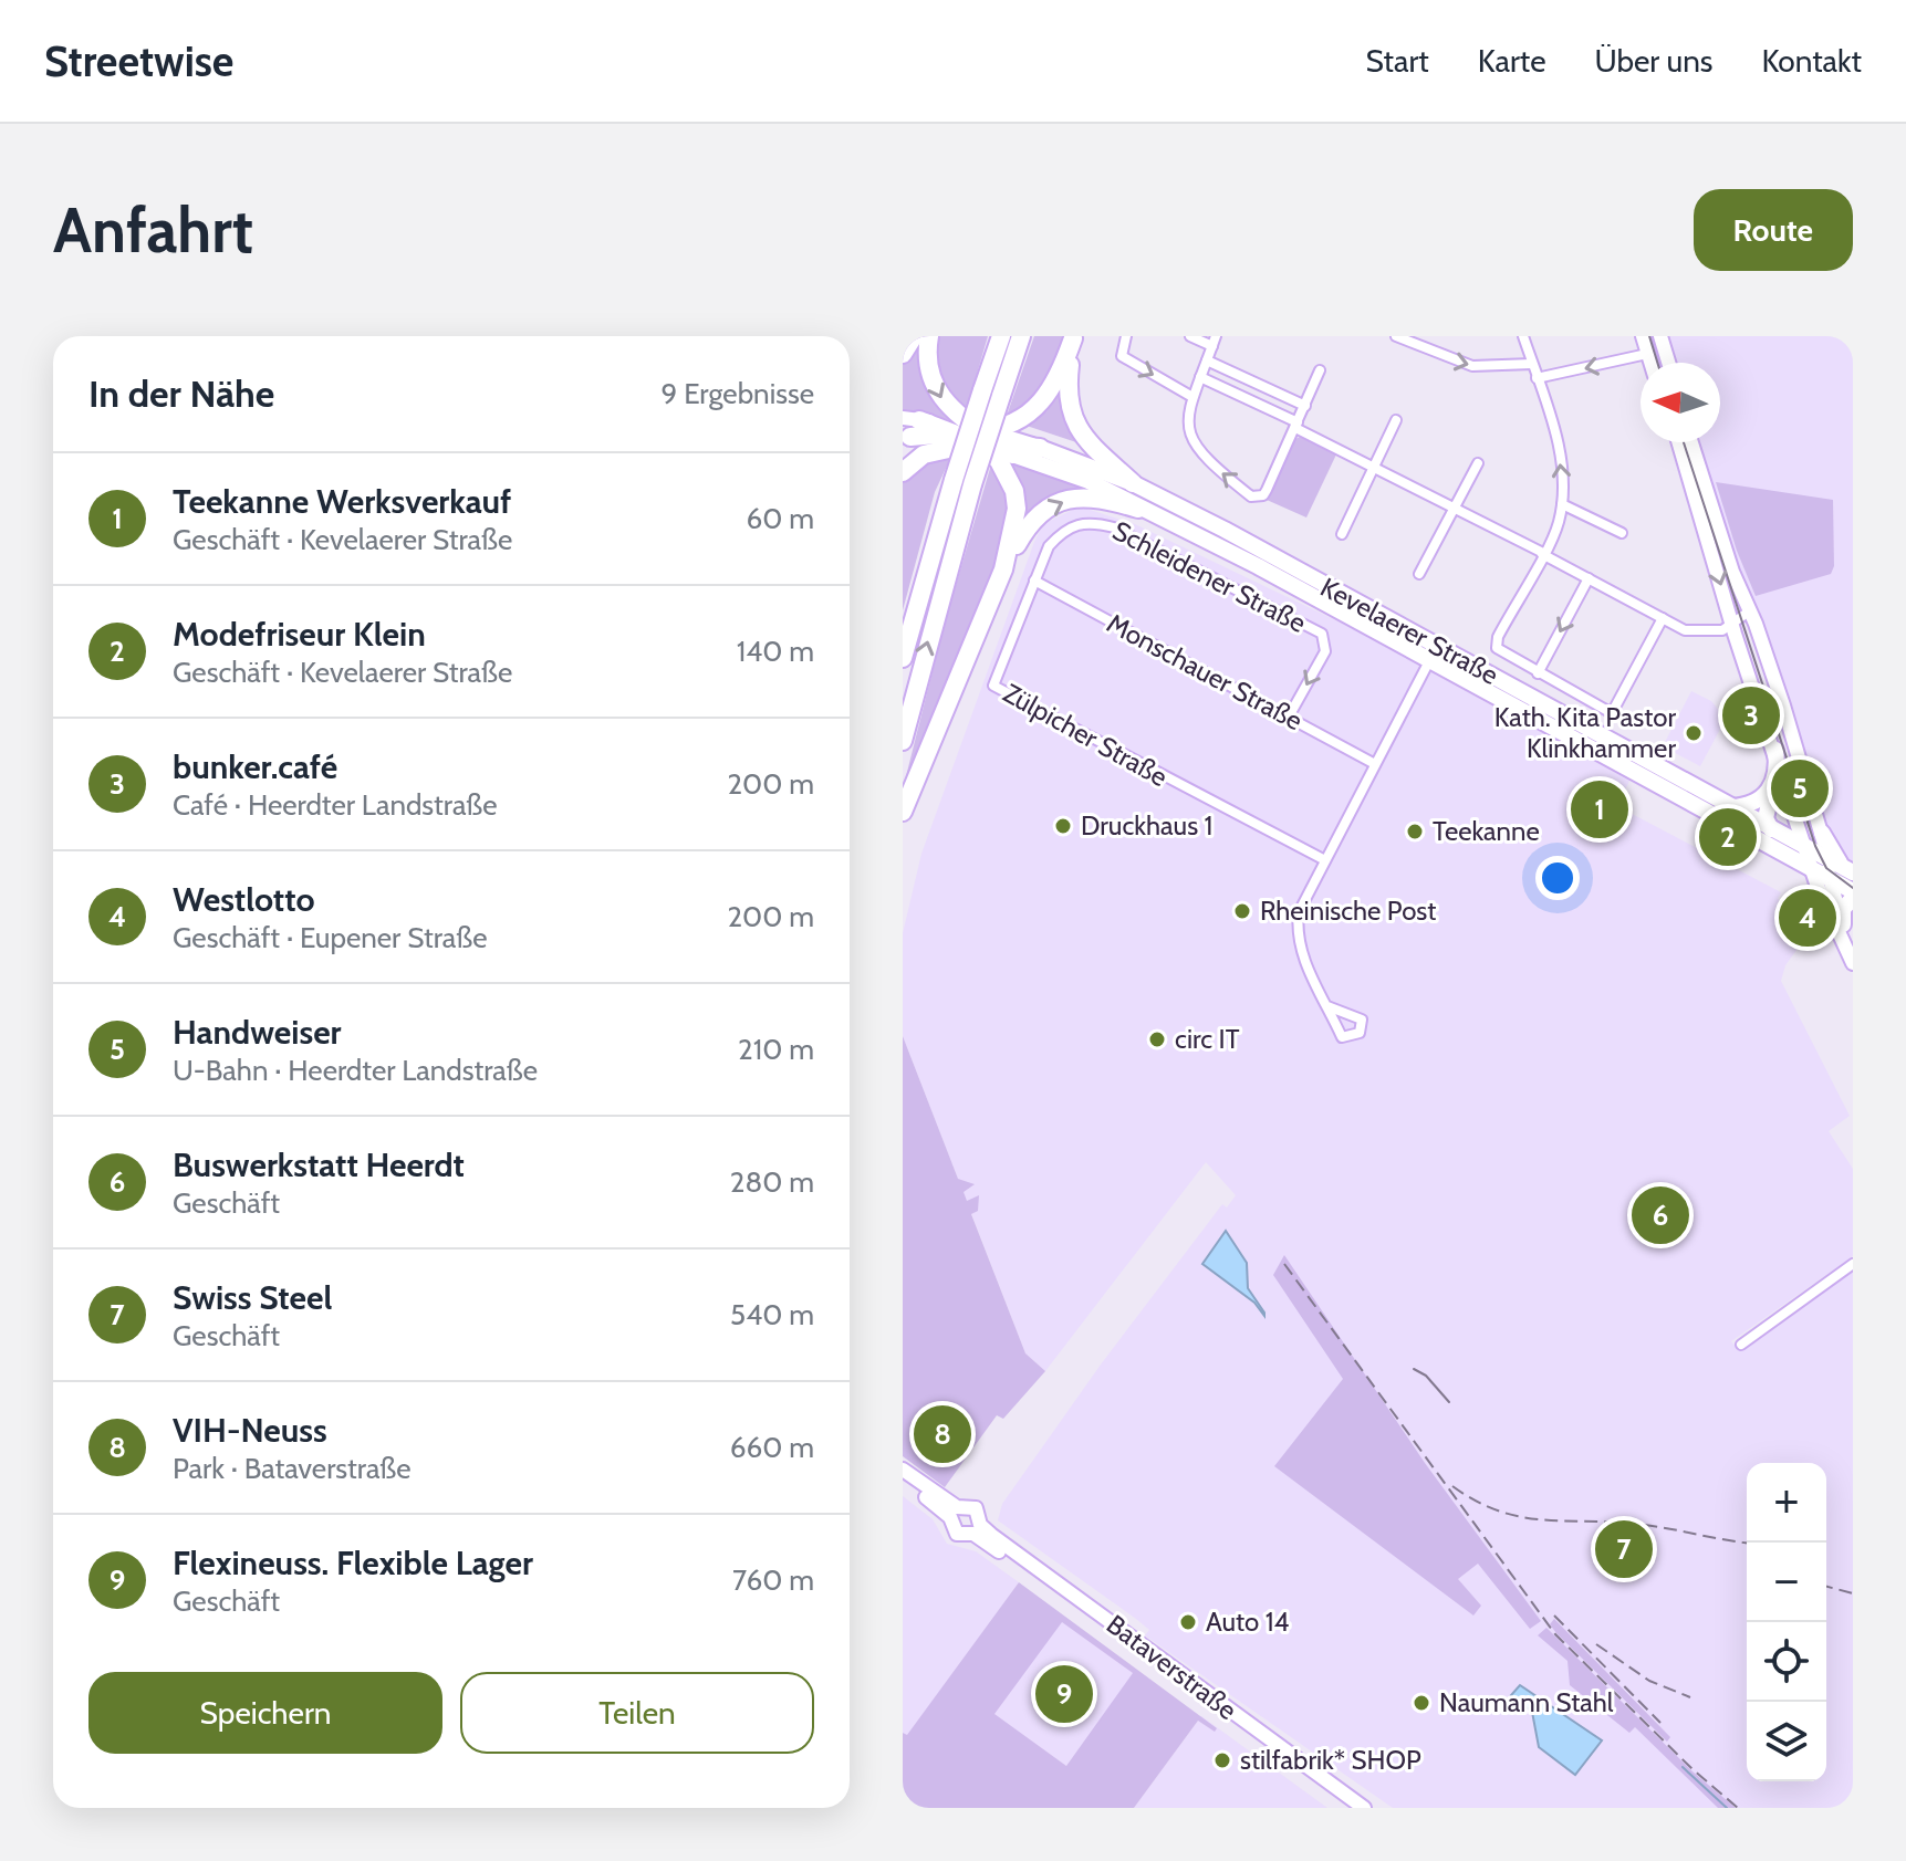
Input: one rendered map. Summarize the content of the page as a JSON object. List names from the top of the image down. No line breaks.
{"streets":{"main road":["Kevelaerer Straße","Bataverstraße"],"street":["Schleidener Straße","Monschauer Straße","Zülpicher Straße"]},"crossings":[["Schleidener Straße","Monschauer Straße"],["Schleidener Straße","Zülpicher Straße"],["Monschauer Straße","Zülpicher Straße"]],"places":["Kath. Kita Pastor Klinkhammer","Druckhaus 1","Teekanne","Rheinische Post","circ IT","Auto 14","Naumann Stahl","stilfabrik* SHOP"],"north":"left","page":{"header":"Streetwise","nav":["Start","Karte","Über uns","Kontakt"],"buttons":["Route",["Speichern","Teilen"]],"title":"Anfahrt","heading":["In der Nähe","9 Ergebnisse"],"list":[{"mark":"1","name":"Teekanne Werksverkauf","note":"Geschäft · Kevelaerer Straße","value":"60 m"},{"mark":"2","name":"Modefriseur Klein","note":"Geschäft · Kevelaerer Straße","value":"140 m"},{"mark":"3","name":"bunker.café","note":"Café · Heerdter Landstraße","value":"200 m"},{"mark":"4","name":"Westlotto","note":"Geschäft · Eupener Straße","value":"200 m"},{"mark":"5","name":"Handweiser","note":"U-Bahn · Heerdter Landstraße","value":"210 m"},{"mark":"6","name":"Buswerkstatt Heerdt","note":"Geschäft","value":"280 m"},{"mark":"7","name":"Swiss Steel","note":"Geschäft","value":"540 m"},{"mark":"8","name":"VIH-Neuss","note":"Park · Bataverstraße","value":"660 m"},{"mark":"9","name":"Flexineuss. Flexible Lager","note":"Geschäft","value":"760 m"}],"pins":["3","5","1","2","4","6","8","7","9"],"map_buttons":["+","−"]}}
